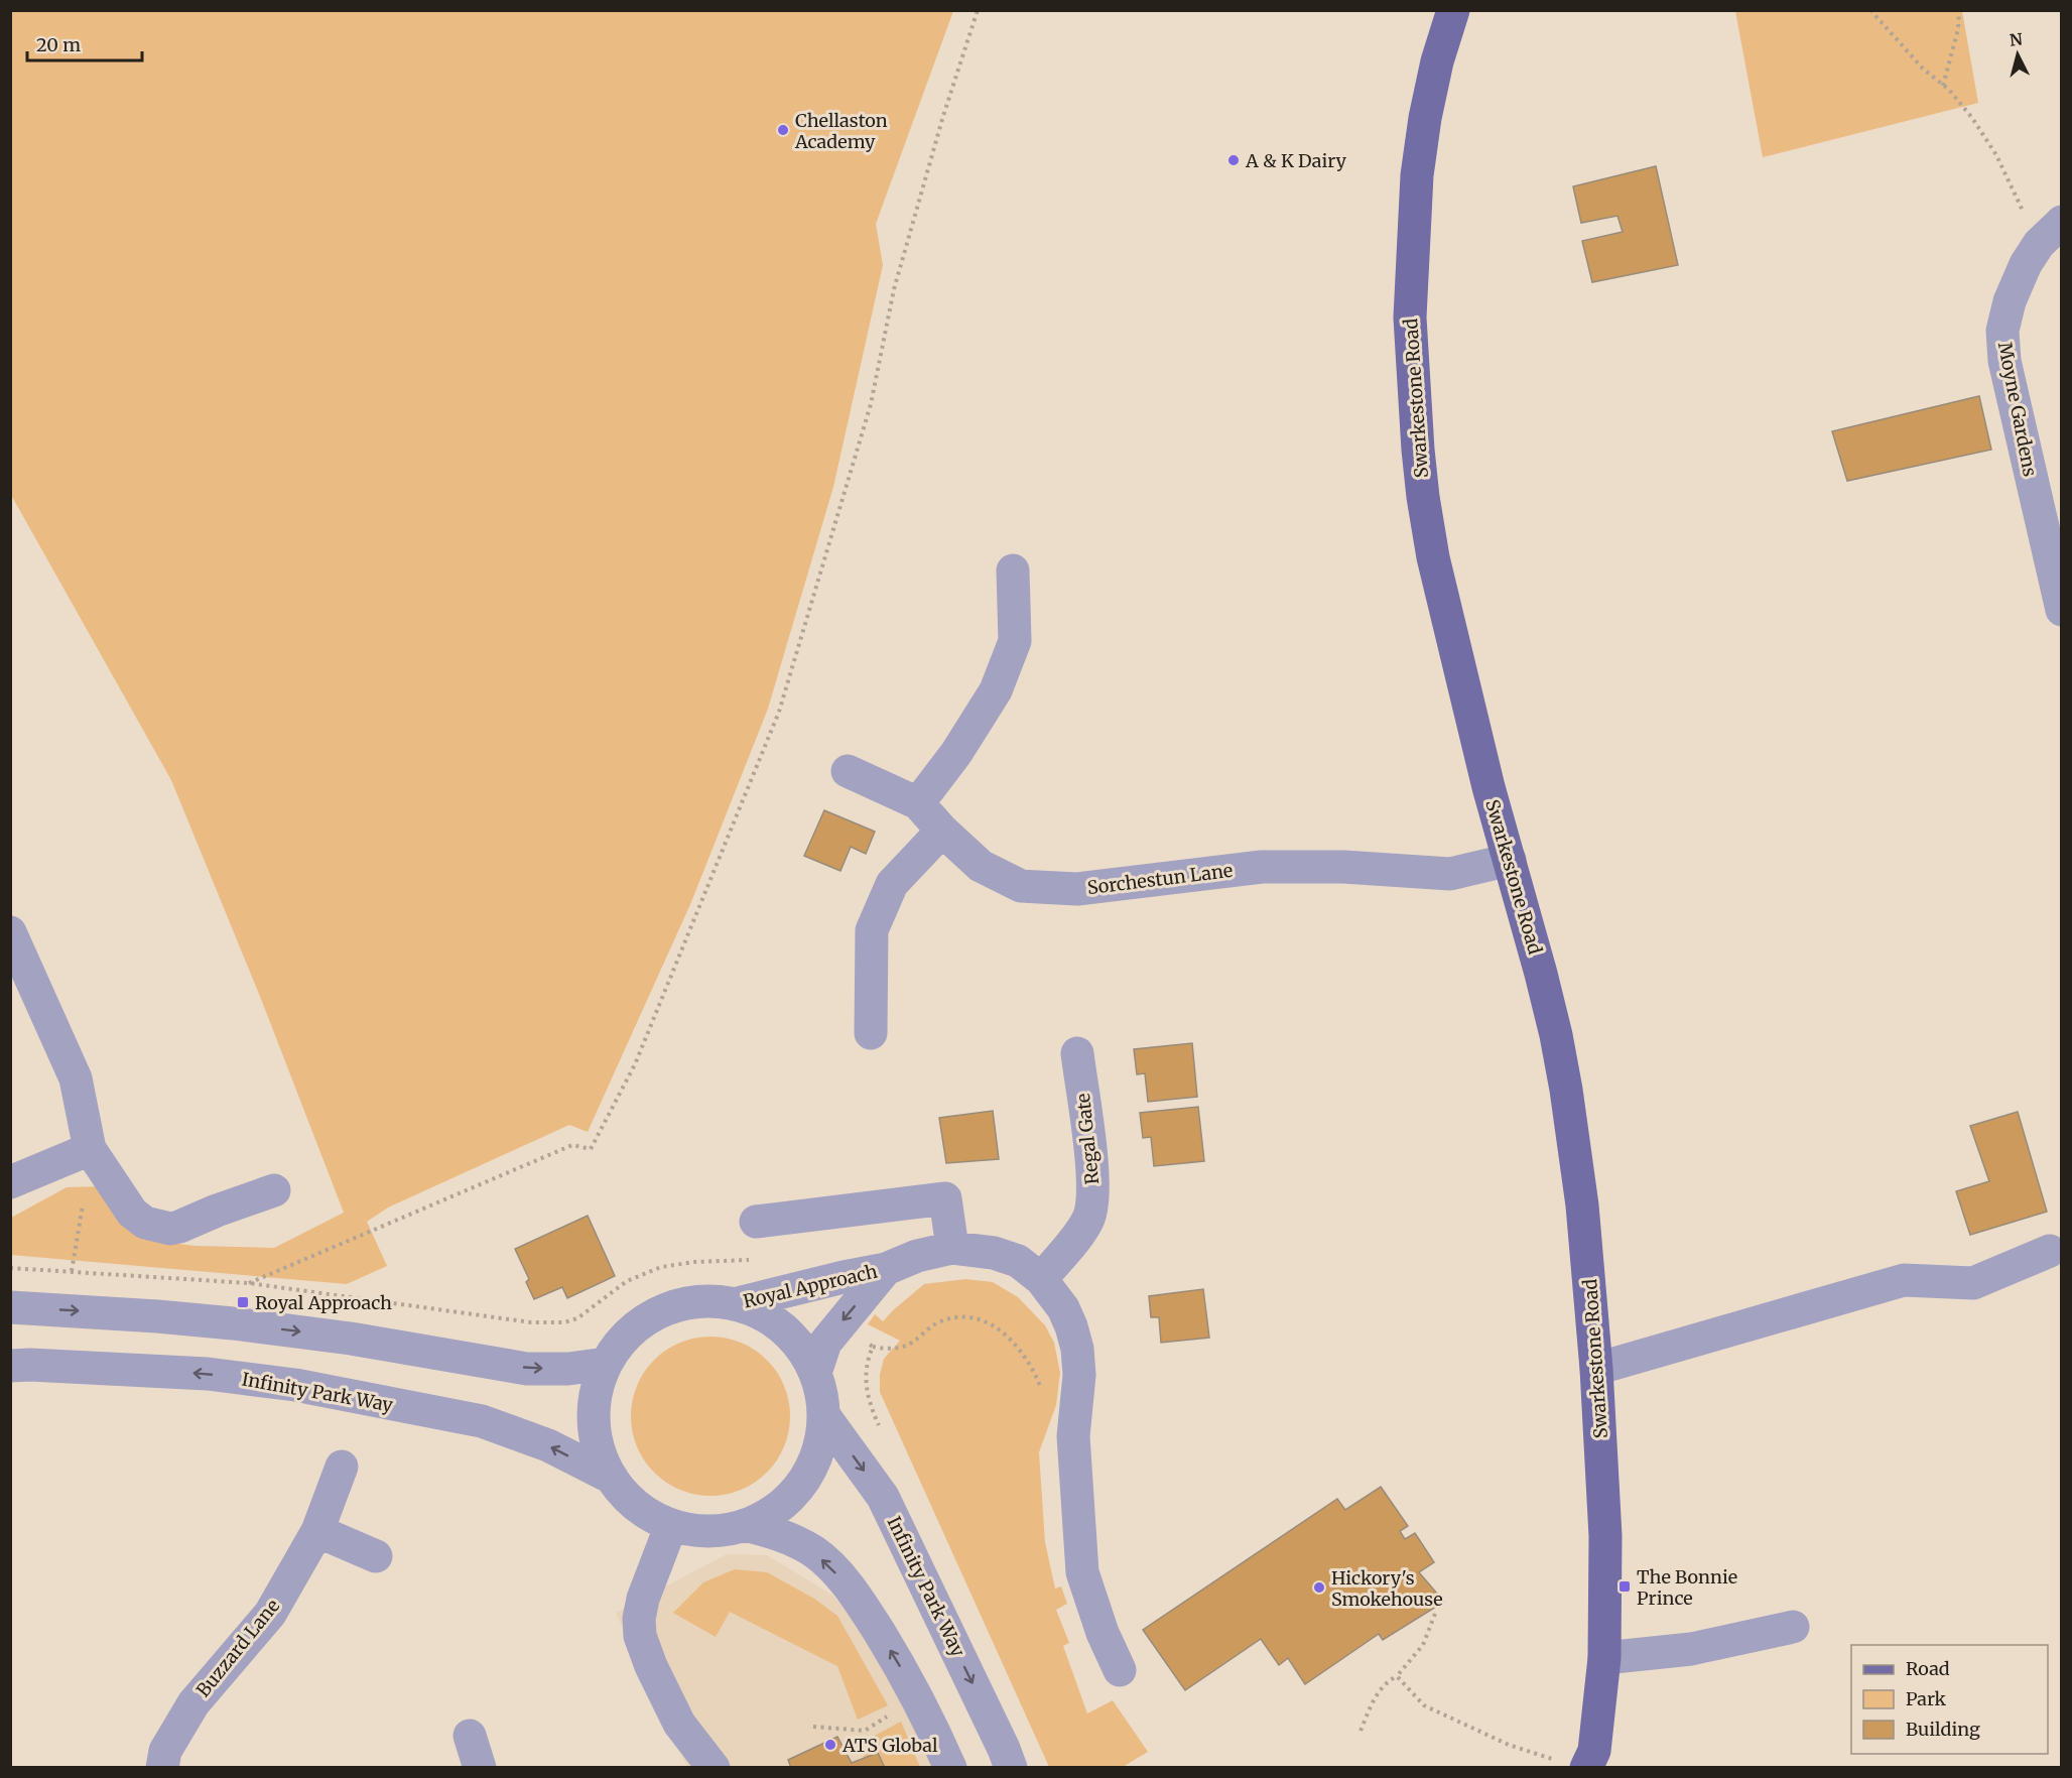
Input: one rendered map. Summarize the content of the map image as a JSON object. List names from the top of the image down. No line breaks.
{"streets":{"main road":["Swarkestone Road"],"street":["Moyne Gardens","Sorchestun Lane","Regal Gate","Royal Approach","Infinity Park Way","Buzzard Lane"]},"crossings":[["Swarkestone Road","Sorchestun Lane"],["Regal Gate","Royal Approach"]],"places":{"other":["Chellaston Academy","A & K Dairy","Hickory's Smokehouse","ATS Global"],"transit":["Royal Approach","The Bonnie Prince"]},"legend":["Road","Park","Building"],"scale_bar":"20 m","north":"top"}
